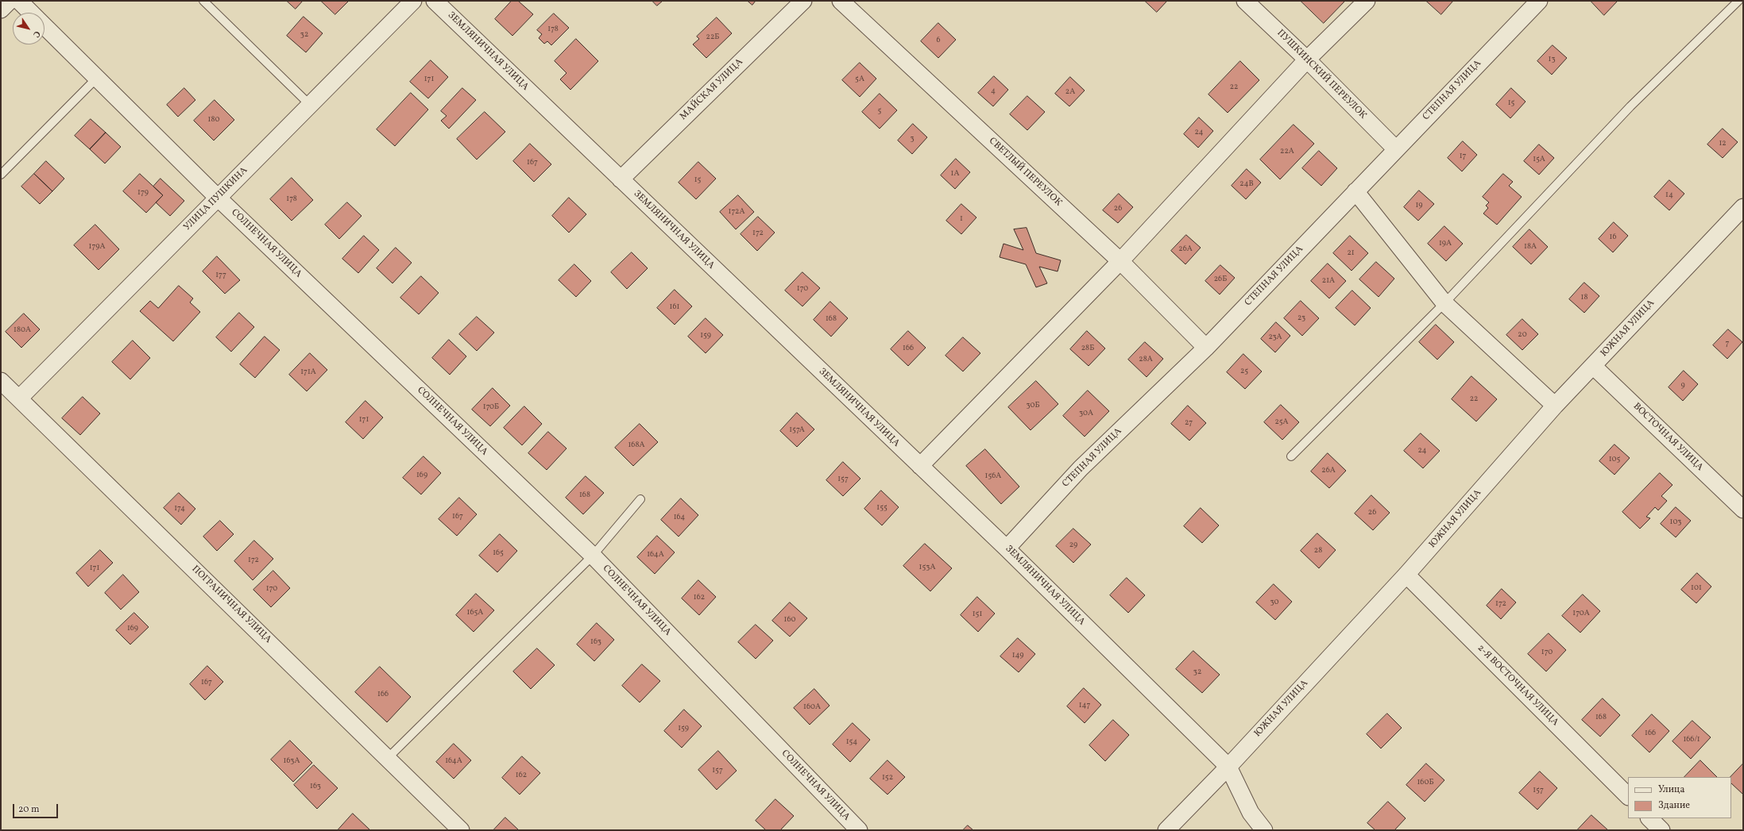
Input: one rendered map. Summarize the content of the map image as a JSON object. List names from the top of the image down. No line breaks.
{"streets":{"street":["ЗЕМЛЯНИЧНАЯ УЛИЦА","ПУШКИНСКИЙ ПЕРЕУЛОК","МАЙСКАЯ УЛИЦА","СТЕПНАЯ УЛИЦА","СВЕТЛЫЙ ПЕРЕУЛОК","УЛИЦА ПУШКИНА","СОЛНЕЧНАЯ УЛИЦА","ЮЖНАЯ УЛИЦА","ВОСТОЧНАЯ УЛИЦА","ПОГРАНИЧНАЯ УЛИЦА","2-Я ВОСТОЧНАЯ УЛИЦА"]},"crossings":[["ЗЕМЛЯНИЧНАЯ УЛИЦА","МАЙСКАЯ УЛИЦА"],["ЗЕМЛЯНИЧНАЯ УЛИЦА","СТЕПНАЯ УЛИЦА"],["ЗЕМЛЯНИЧНАЯ УЛИЦА","ЮЖНАЯ УЛИЦА"],["ПУШКИНСКИЙ ПЕРЕУЛОК","СТЕПНАЯ УЛИЦА"],["СТЕПНАЯ УЛИЦА","СВЕТЛЫЙ ПЕРЕУЛОК"],["УЛИЦА ПУШКИНА","СОЛНЕЧНАЯ УЛИЦА"],["УЛИЦА ПУШКИНА","ПОГРАНИЧНАЯ УЛИЦА"],["ЮЖНАЯ УЛИЦА","ВОСТОЧНАЯ УЛИЦА"],["ЮЖНАЯ УЛИЦА","2-Я ВОСТОЧНАЯ УЛИЦА"]],"house_numbers":["178","32","22Б","6","13","171","5А","22","4","2А","15","5","180","24","3","12","22А","17","15А","167","1А","15","24В","179","14","178","19","26","172А","1","172","16","19А","179А","18А","26А","21","177","26Б","21А","170","18","161","23","168","180А","20","159","23А","7","166","28Б","28А","25","171А","9","22","30Б","170Б","30А","171","25А","27","157А","168А","24","105","26А","169","156А","157","168","155","174","26","167","164","103","29","28","165","164А","172","153А","171","101","170","162","30","172","165А","170А","151","160","169","163","170","149","32","167","166","147","160А","168","159","166","166/1","154","163А","164А","157","162","152","160Б","163","157"],"legend":["Улица","Здание"],"scale_bar":"20 m","north":"bottom right"}
